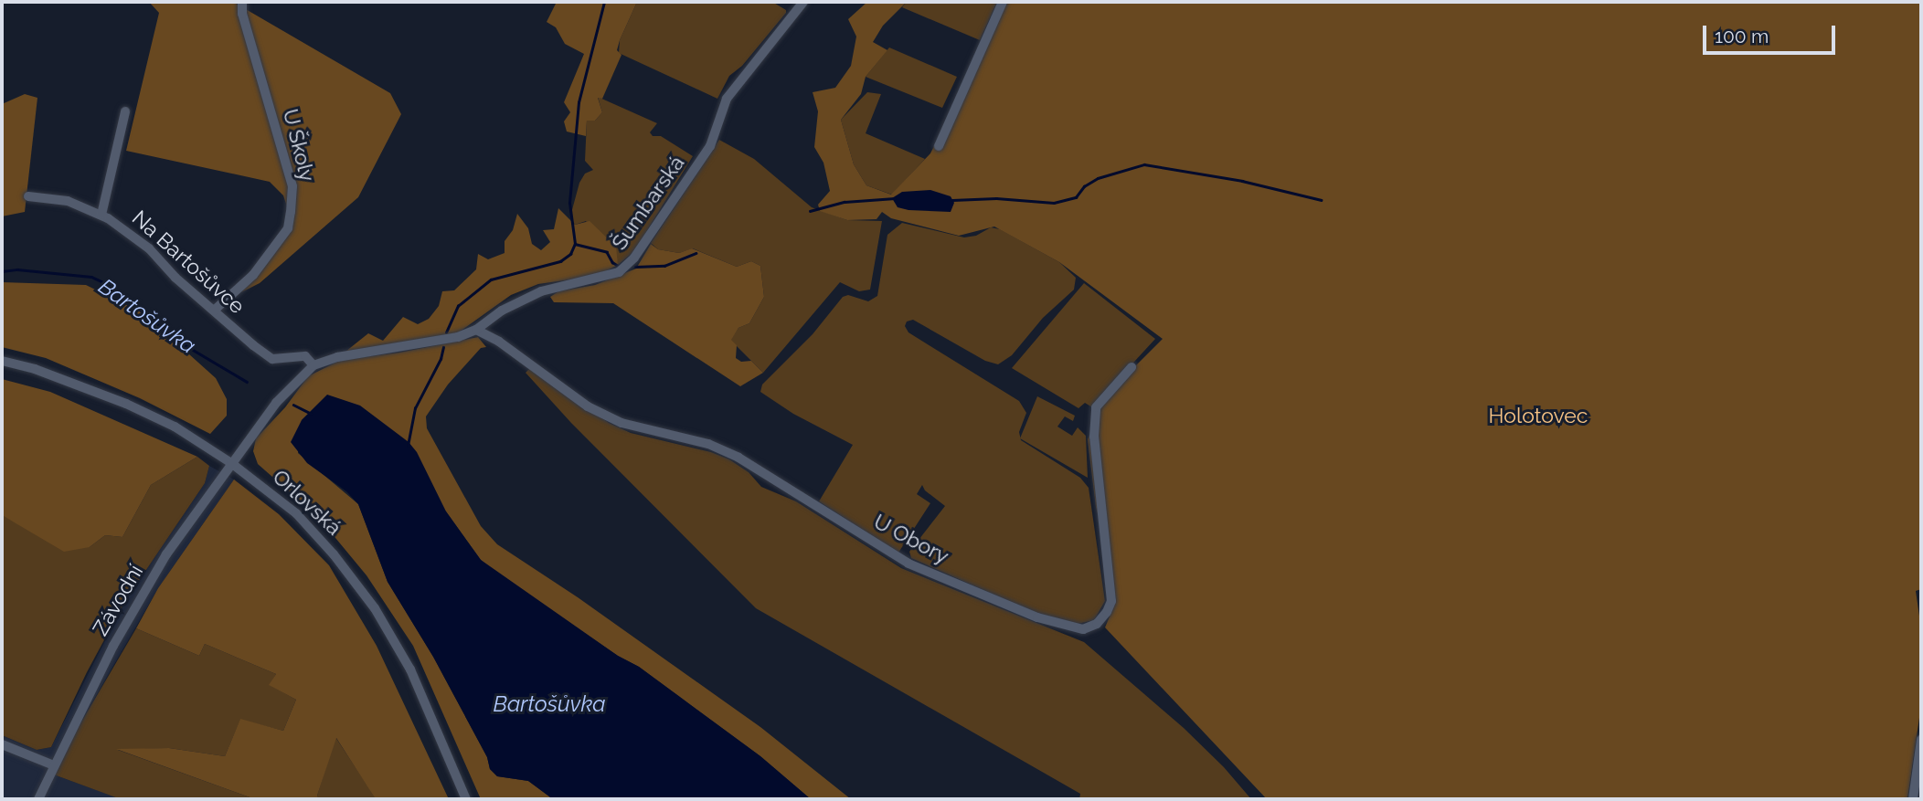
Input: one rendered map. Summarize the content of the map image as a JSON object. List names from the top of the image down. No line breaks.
{"streets":{"street":["U Školy","Šumbarská","Na Bartošůvce","Orlovská","U Obory","Závodní"]},"crossings":[["U Školy","Na Bartošůvce"],["Šumbarská","Na Bartošůvce"],["Šumbarská","Orlovská"],["Šumbarská","U Obory"],["Šumbarská","Závodní"],["Orlovská","Závodní"]],"water":["Bartošůvka"],"parks":["Holotovec"],"scale_bar":"100 m"}
